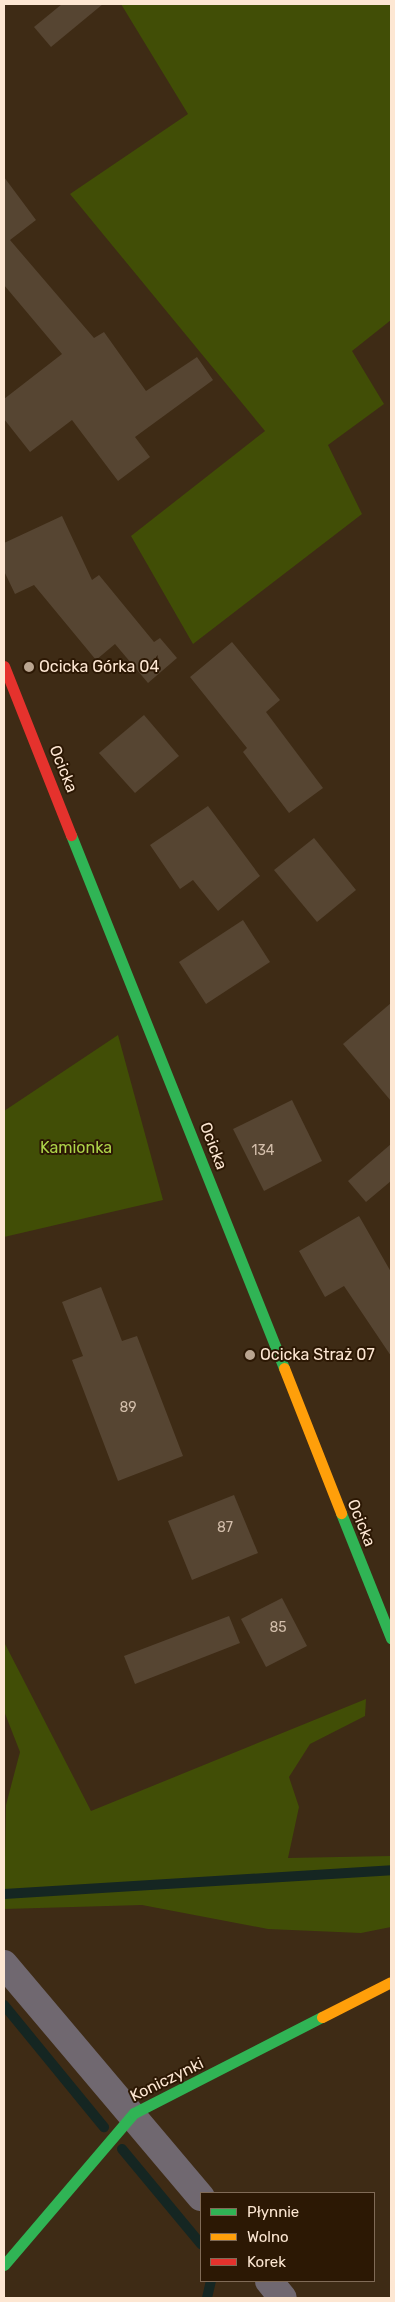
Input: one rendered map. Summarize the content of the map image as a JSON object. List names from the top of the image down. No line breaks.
{"streets":{"street":["Ocicka","Koniczynki"]},"parks":["Kamionka"],"places":["Ocicka Górka 04","Ocicka Straż 07"],"house_numbers":["134","89","87","85"],"legend":["Płynnie","Wolno","Korek"]}
